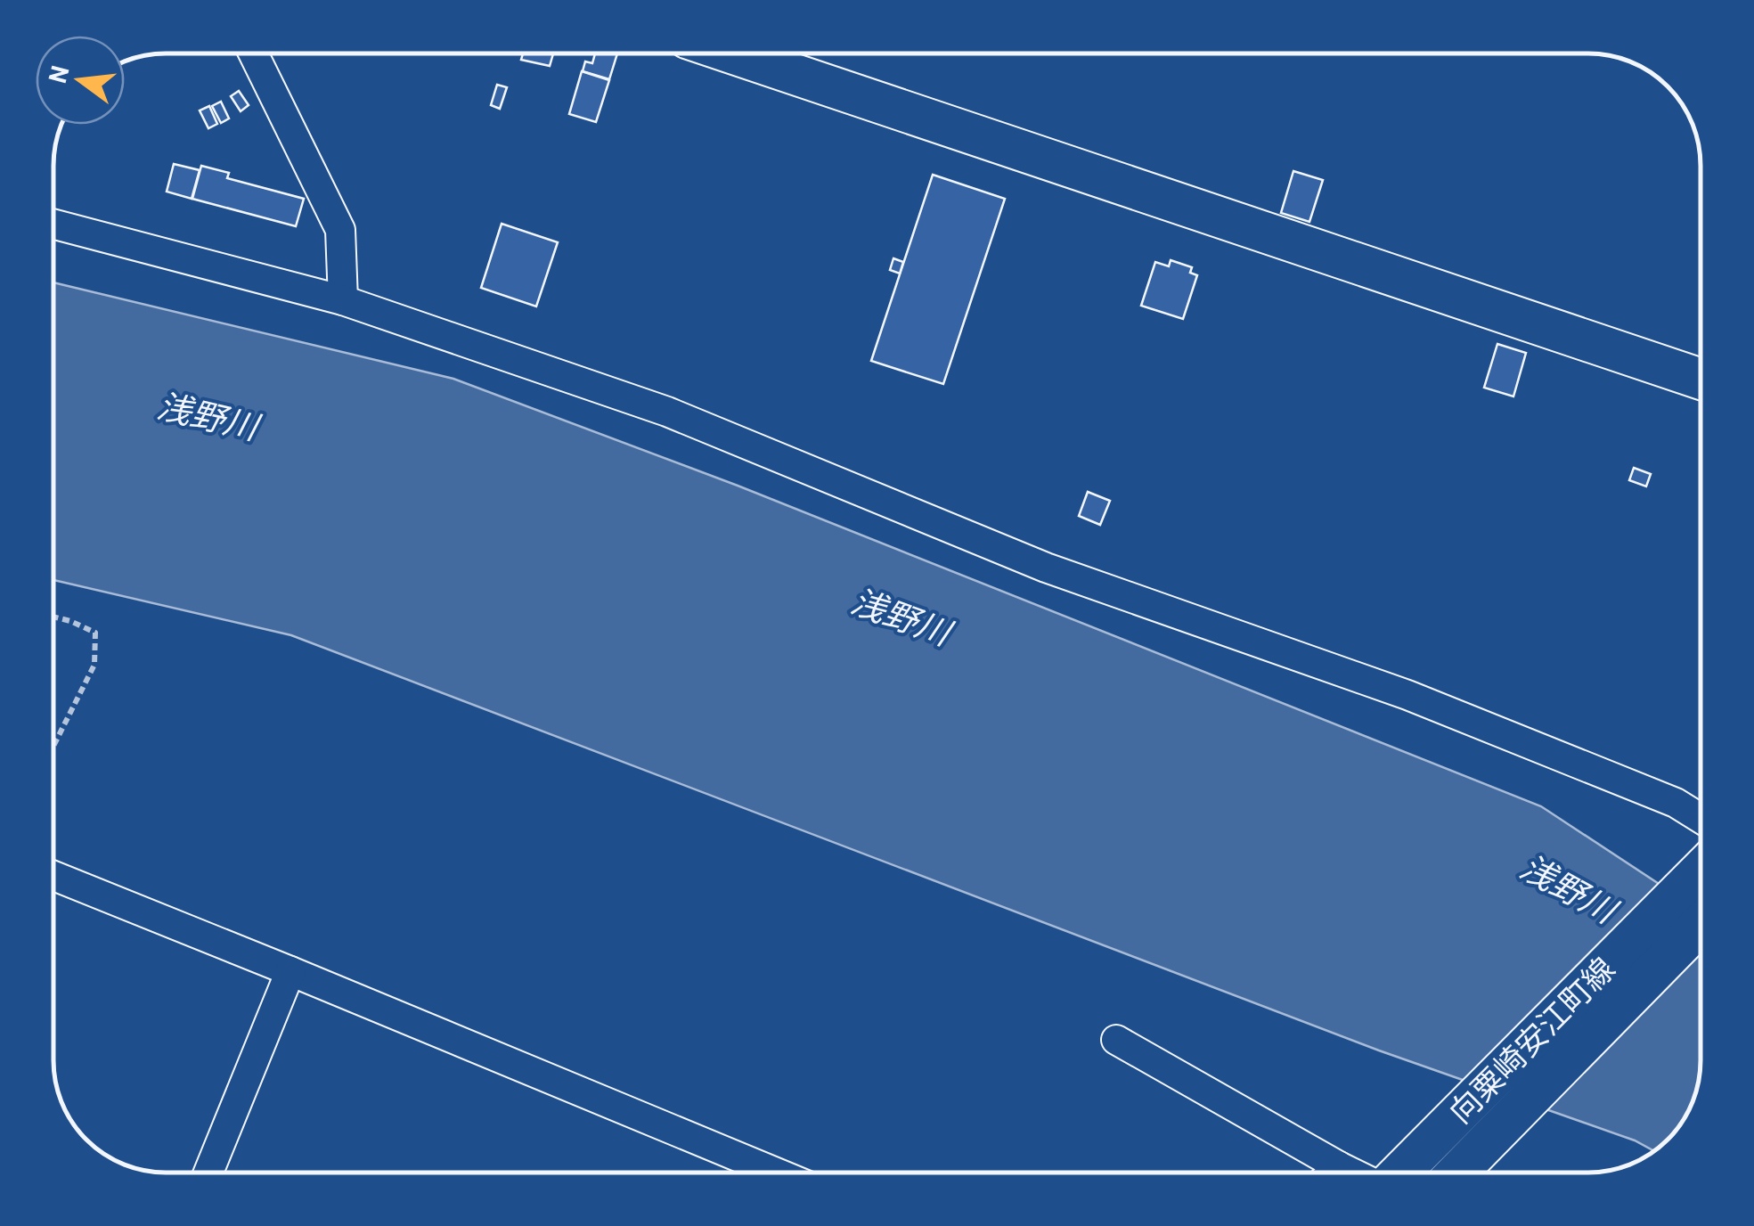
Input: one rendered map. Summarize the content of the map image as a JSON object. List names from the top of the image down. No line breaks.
{"streets":{"street":["向粟崎安江町線"]},"water":["浅野川"],"north":"left"}
